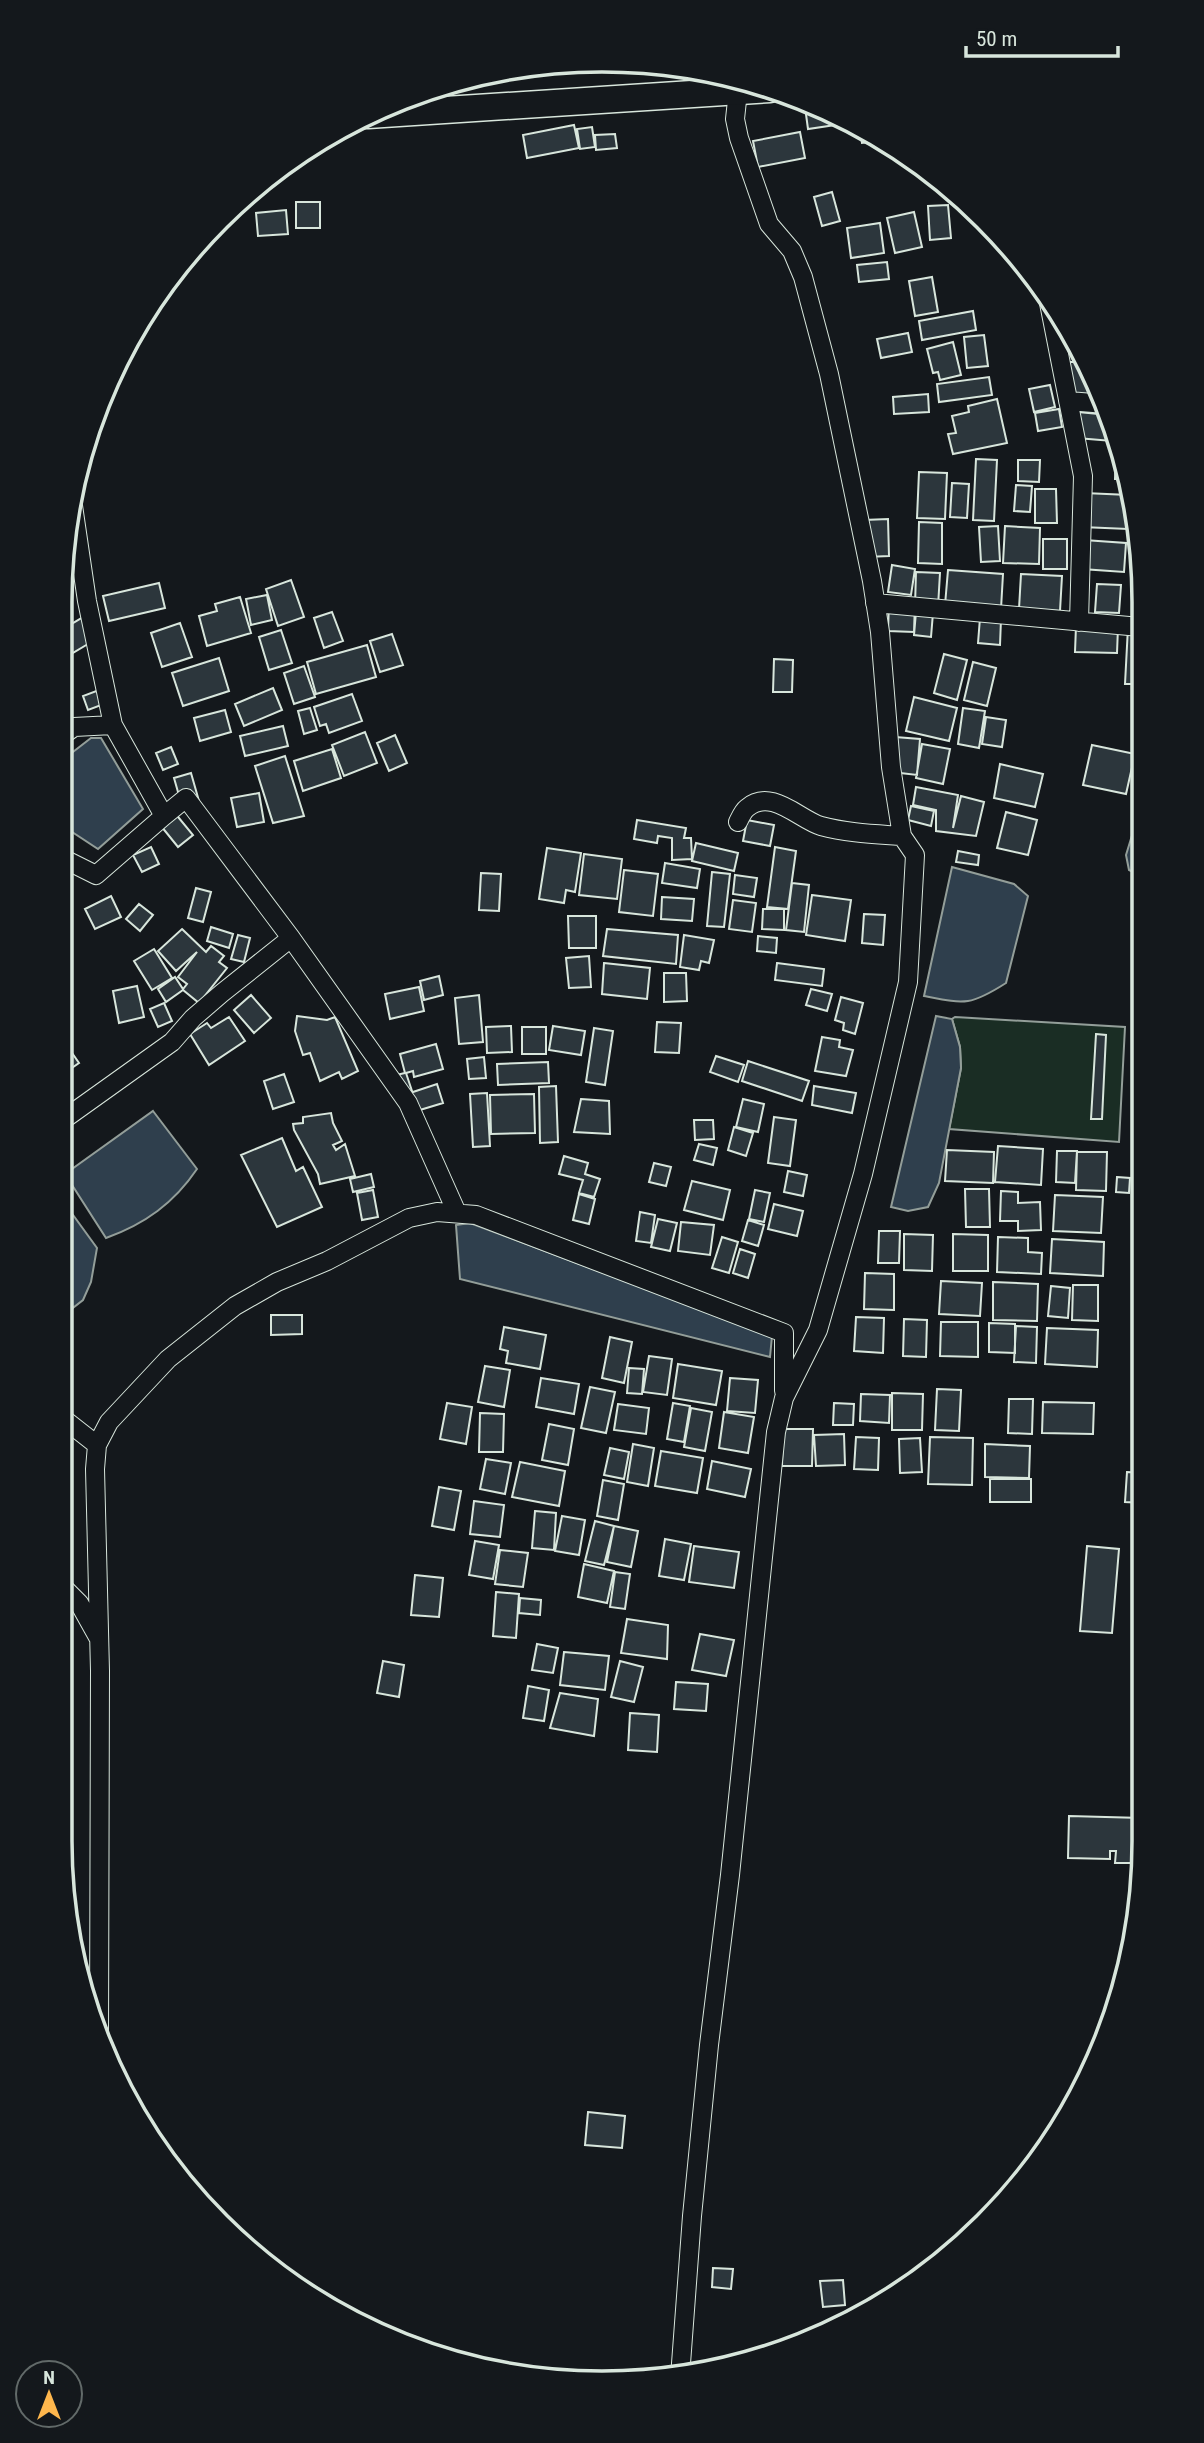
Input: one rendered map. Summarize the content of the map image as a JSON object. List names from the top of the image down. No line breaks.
{"scale_bar":"50 m","north":"top"}
